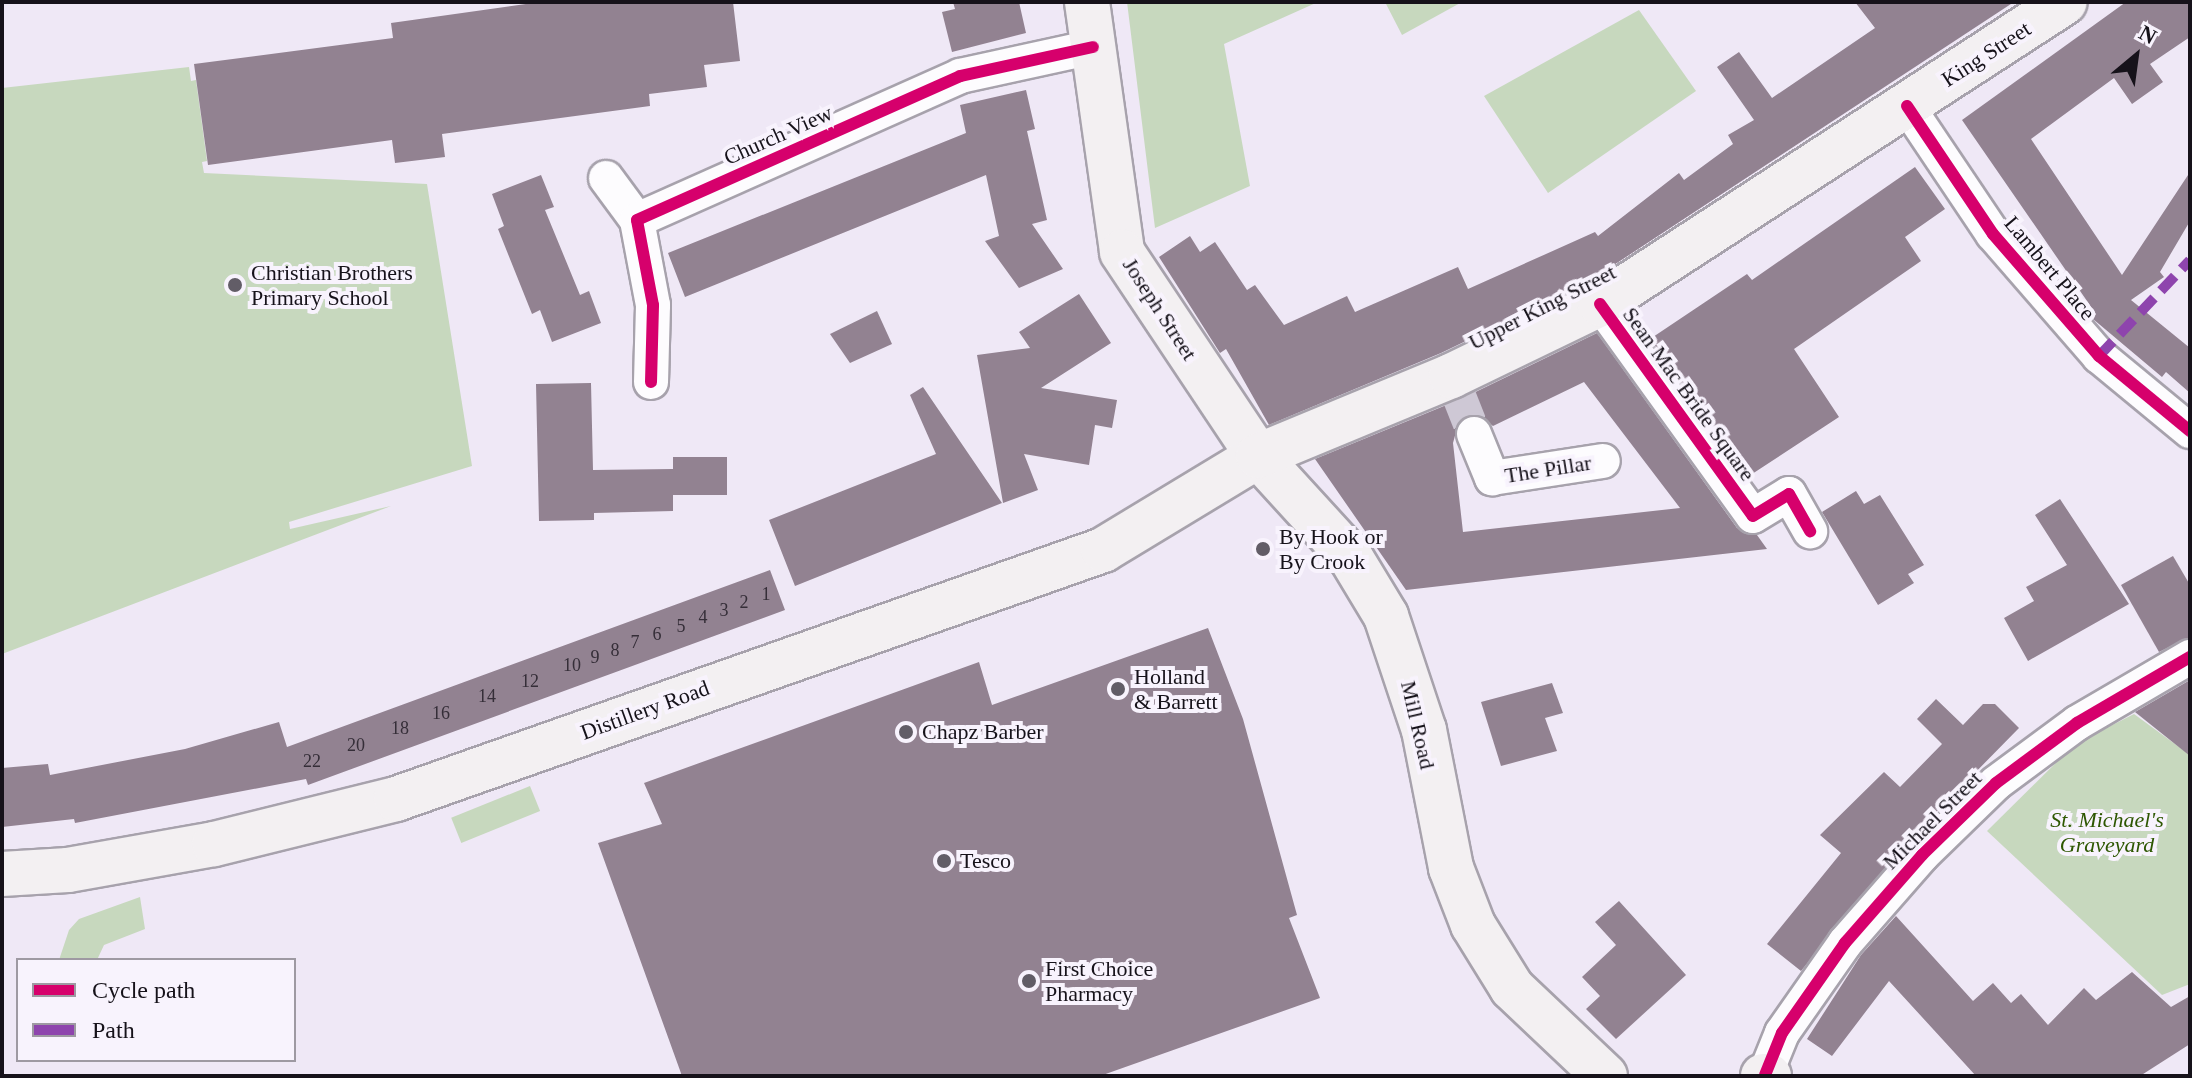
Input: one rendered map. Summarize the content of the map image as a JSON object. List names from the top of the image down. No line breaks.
{"streets":{"main road":["King Street","Upper King Street","Joseph Street","Distillery Road","Mill Road"],"street":["Church View","Lambert Place","Sean Mac Bride Square","The Pillar","Michael Street"]},"crossings":[["King Street","Lambert Place"],["King Street","Upper King Street"],["Church View","Joseph Street"],["Lambert Place","Upper King Street"],["Upper King Street","Joseph Street"],["Upper King Street","Sean Mac Bride Square"],["Upper King Street","Distillery Road"],["Upper King Street","Mill Road"],["Joseph Street","Distillery Road"],["Joseph Street","Mill Road"],["Distillery Road","Mill Road"]],"parks":["St. Michael's Graveyard"],"places":["Christian Brothers Primary School","By Hook or By Crook","Holland & Barrett","Chapz Barber","Tesco","First Choice Pharmacy"],"house_numbers":["1","2","3","4","5","6","7","8","9","10","12","14","16","18","20","22"],"legend":["Cycle path","Path"],"north":"top right"}
